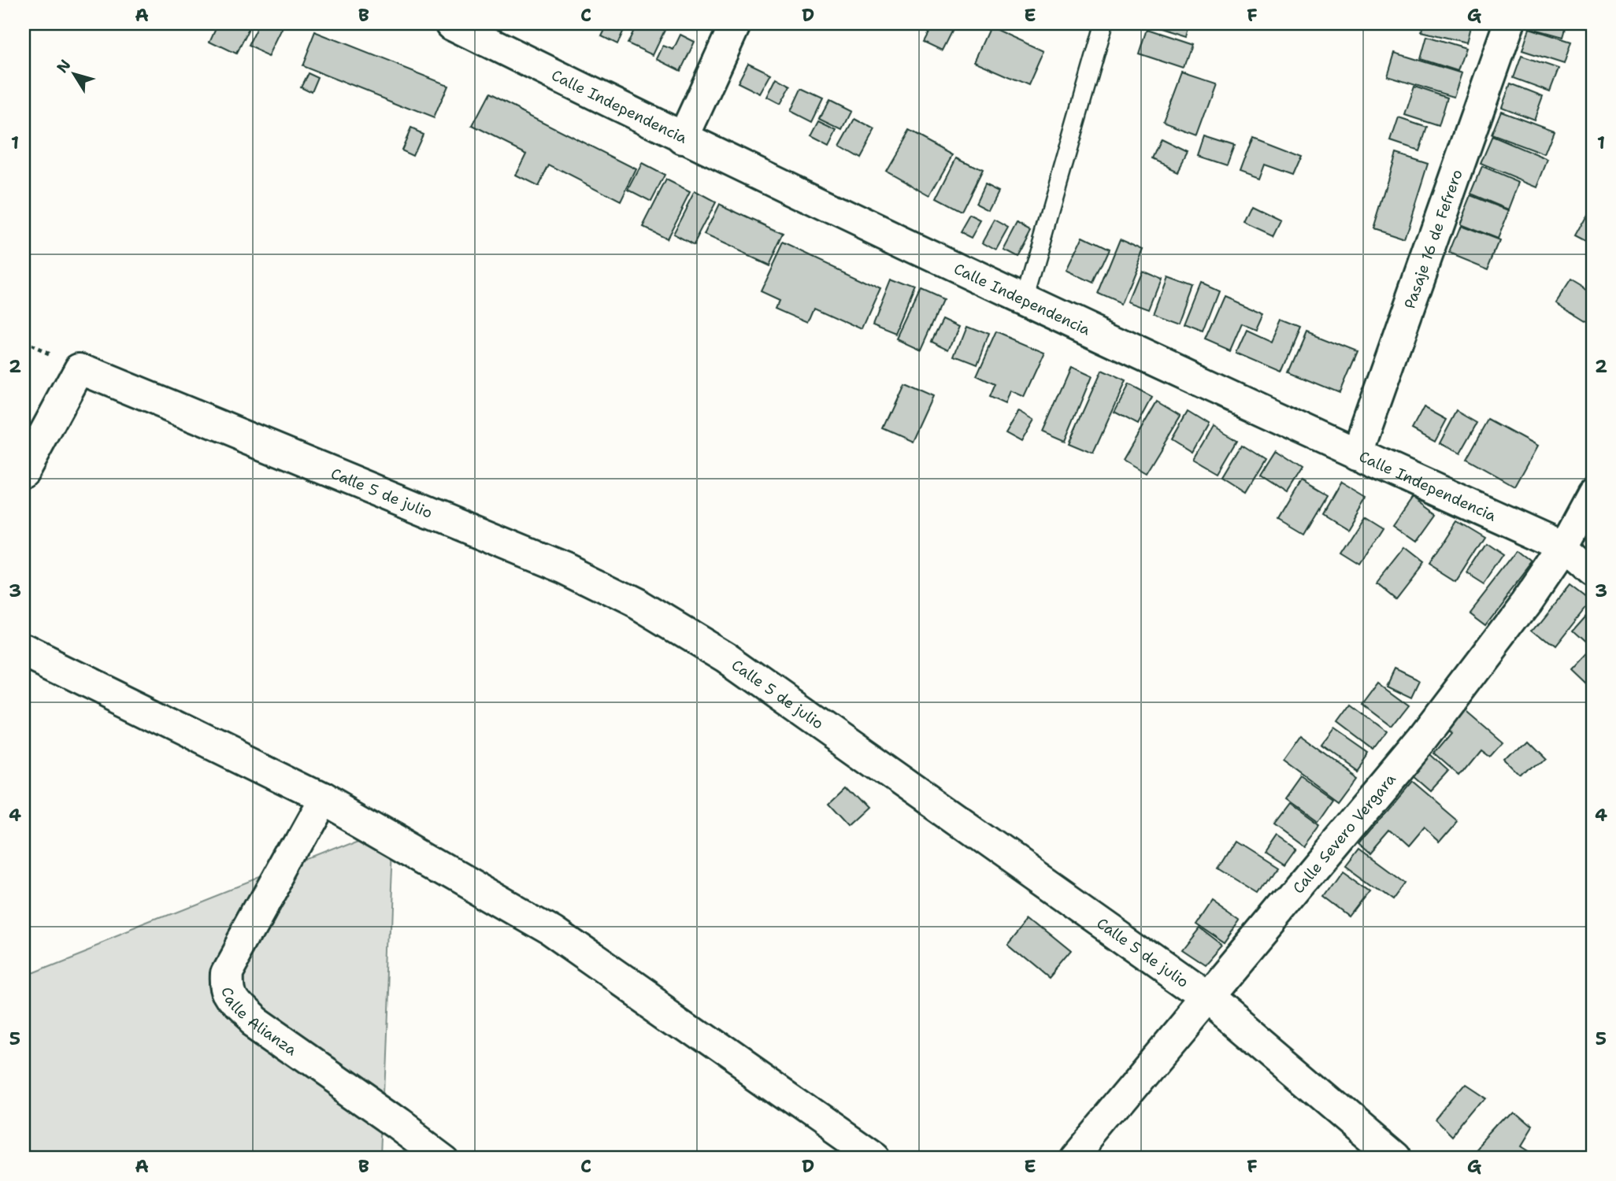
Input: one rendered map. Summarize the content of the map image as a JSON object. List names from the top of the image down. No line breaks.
{"streets":{"street":["Calle Independencia","Pasaje 16 de Fefrero","Calle 5 de julio","Calle Severo Vergara","Calle Alianza"]},"crossings":[["Calle Independencia","Pasaje 16 de Fefrero"],["Calle Independencia","Calle Severo Vergara"],["Calle 5 de julio","Calle Severo Vergara"]],"north":"top left","grid":{"columns":["A","B","C","D","E","F","G"],"rows":["1","2","3","4","5"]}}
